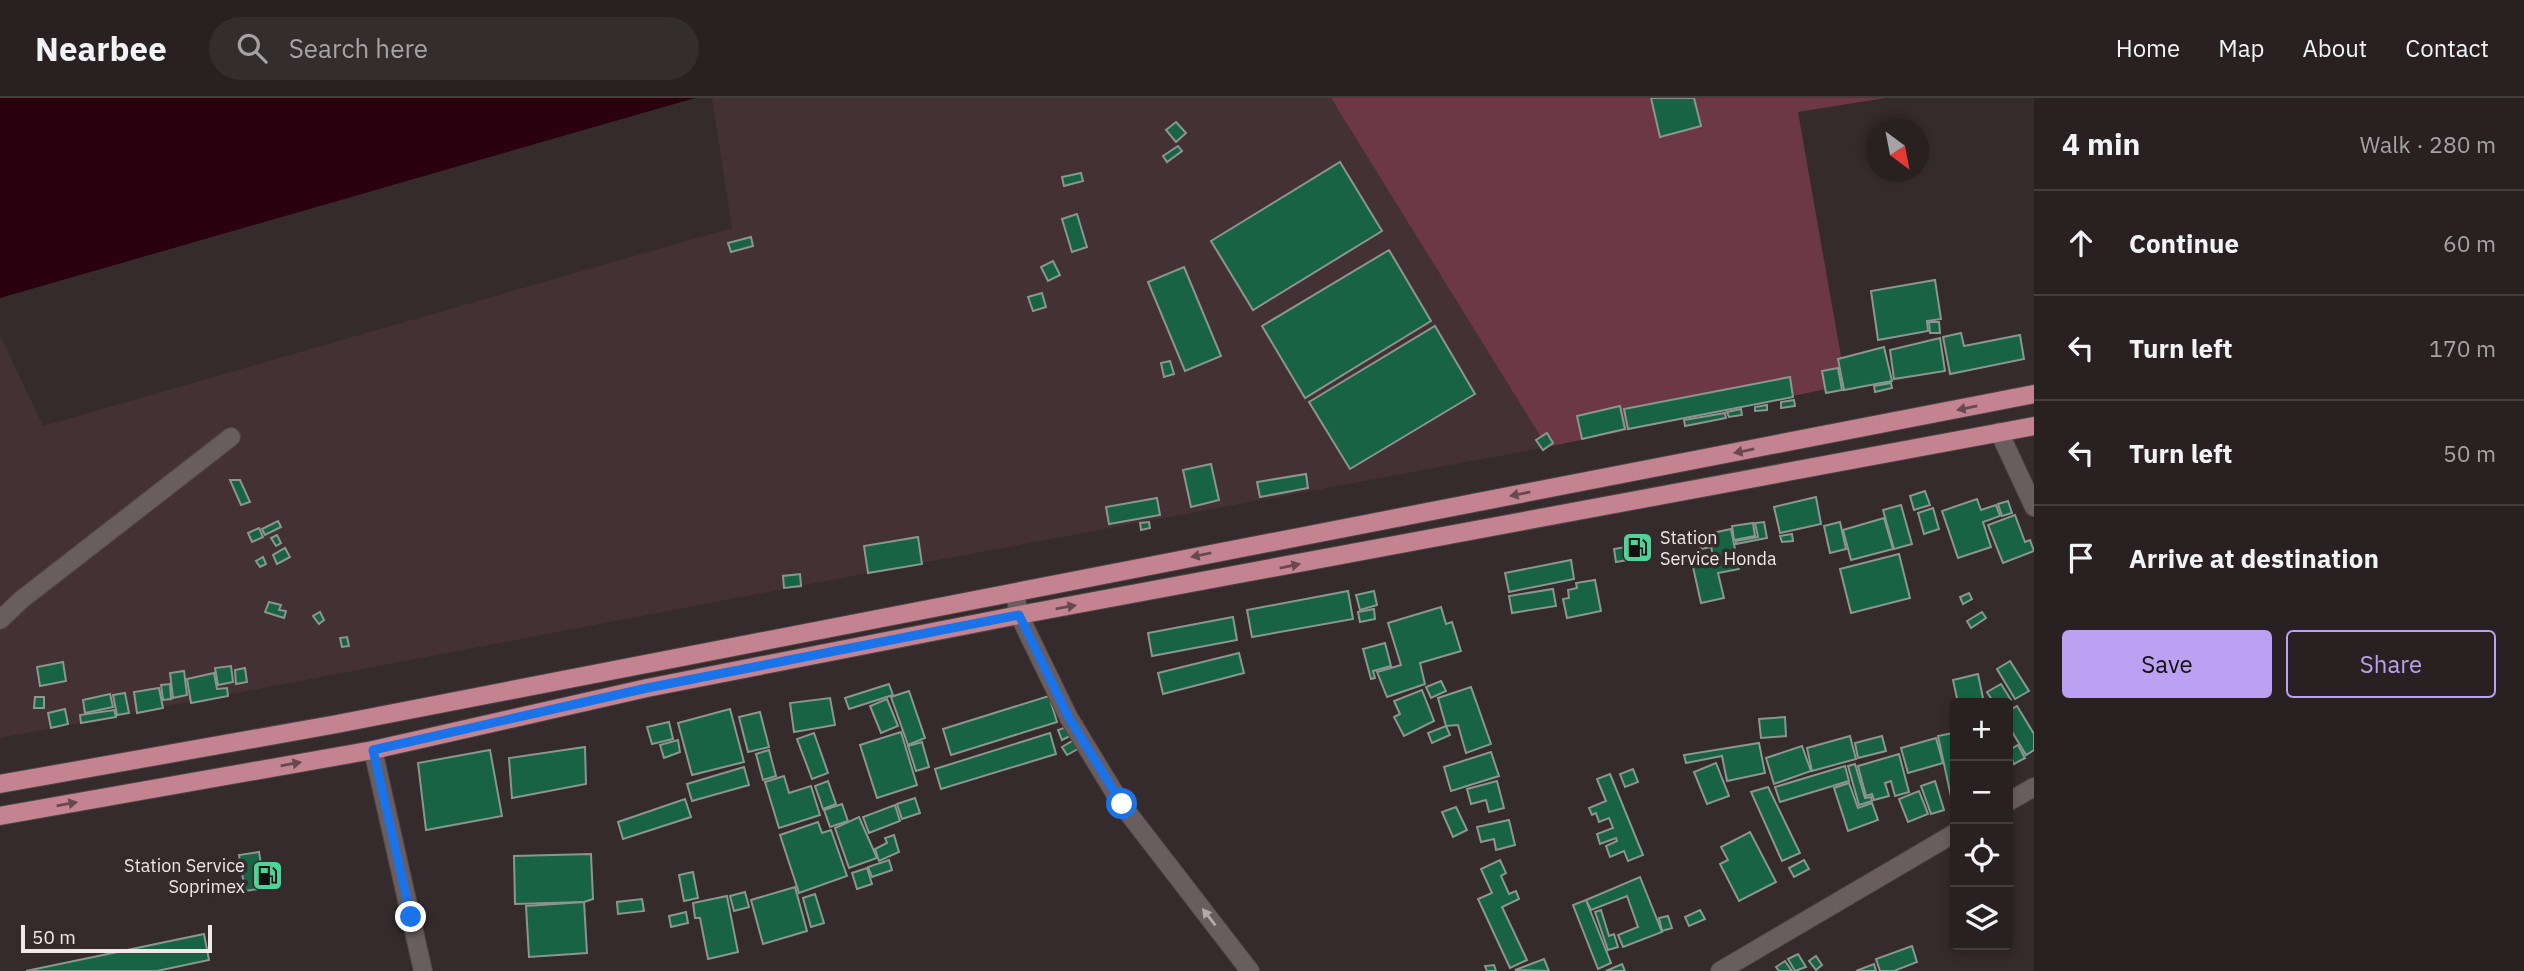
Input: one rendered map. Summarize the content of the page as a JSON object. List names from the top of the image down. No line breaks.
{"places":{"fuel station":["Station Service Honda","Station Service Soprimex"]},"scale_bar":"50 m","north":"bottom right","page":{"header":"Nearbee","search":"Search here","nav":["Home","Map","About","Contact"],"heading":["4 min","Walk · 280 m"],"list":[["Continue","60 m"],["Turn left","170 m"],["Turn left","50 m"],"Arrive at destination"],"buttons":["Save","Share"],"map_buttons":["+","−"],"scale":"50 m"}}
